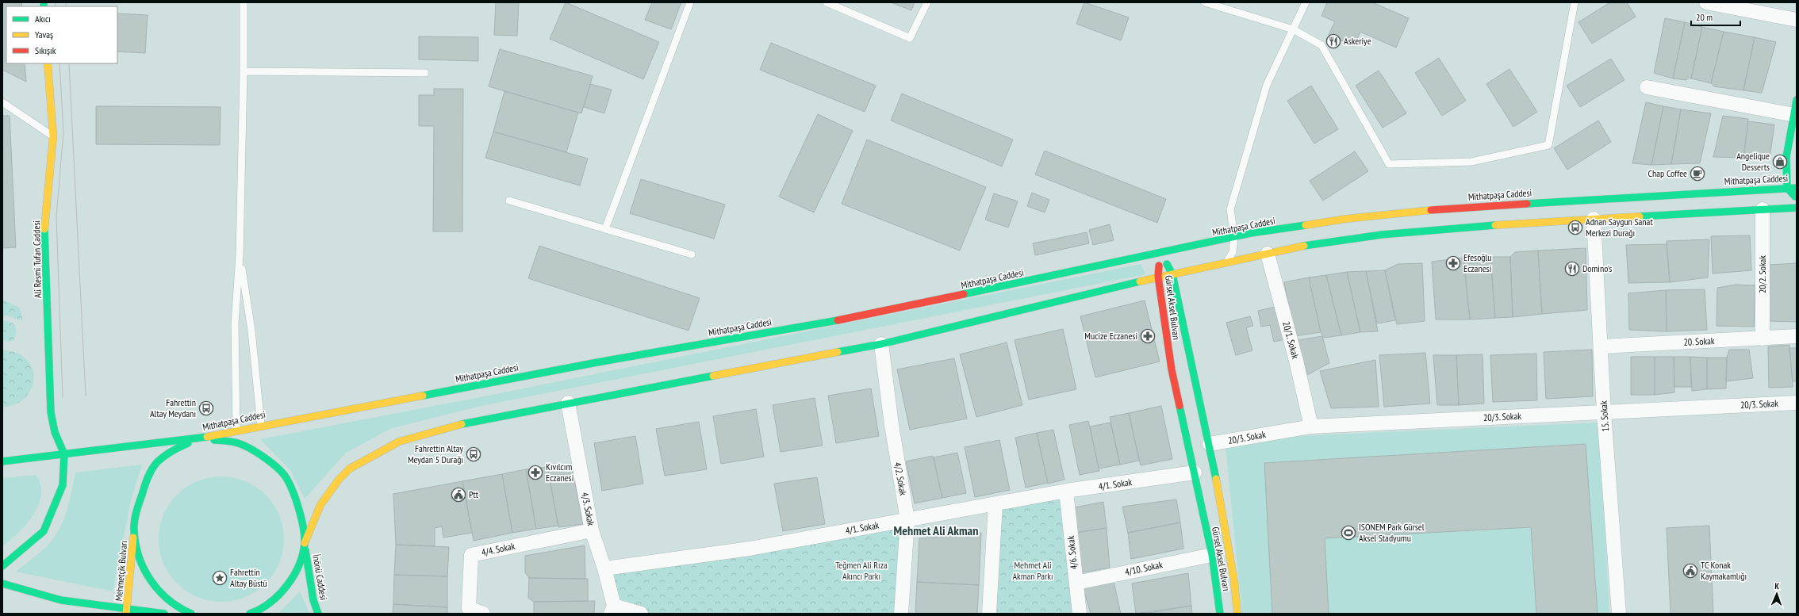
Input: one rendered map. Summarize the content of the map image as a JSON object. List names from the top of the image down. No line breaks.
{"streets":{"main road":["Mithatpaşa Caddesi","Ali Resmi Tufan Caddesi","Gürsel Aksel Bulvarı","Mehmetçik Bulvarı","İnönü Caddesi"],"street":["20/2. Sokak","20/1. Sokak","20. Sokak","20/3. Sokak","15. Sokak","4/2. Sokak","4/1. Sokak","4/3. Sokak","4/4. Sokak","4/6. Sokak","4/10. Sokak"]},"crossings":[["Mithatpaşa Caddesi","Gürsel Aksel Bulvarı"],["20/2. Sokak","20. Sokak"],["Gürsel Aksel Bulvarı","20/3. Sokak"],["Gürsel Aksel Bulvarı","4/1. Sokak"],["Gürsel Aksel Bulvarı","4/10. Sokak"],["20/1. Sokak","20/3. Sokak"],["20. Sokak","15. Sokak"],["20/3. Sokak","15. Sokak"],["4/2. Sokak","4/1. Sokak"],["4/1. Sokak","4/3. Sokak"],["4/1. Sokak","4/6. Sokak"],["4/3. Sokak","4/4. Sokak"],["4/6. Sokak","4/10. Sokak"]],"districts":["Mehmet Ali Akman"],"parks":["Teğmen Ali Rıza Akıncı Parkı","Mehmet Ali Akman Parkı"],"places":{"restaurant":["Askeriye","Domino's"],"shop":["Angelique Desserts"],"cafe":["Chap Coffee"],"bus stop":["Adnan Saygun Sanat Merkezi Durağı","Fahrettin Altay Meydanı","Fahrettin Altay Meydan 5 Durağı"],"pharmacy":["Efesoğlu Eczanesi","Mucize Eczanesi","Kıvılcım Eczanesi"],"public building":["Ptt","TC Konak Kaymakamlığı"],"sports":["ISONEM Park Gürsel Aksel Stadyumu"],"place":["Fahrettin Altay Büstü"]},"legend":["Akıcı","Yavaş","Sıkışık"],"scale_bar":"20 m","north":"top"}
